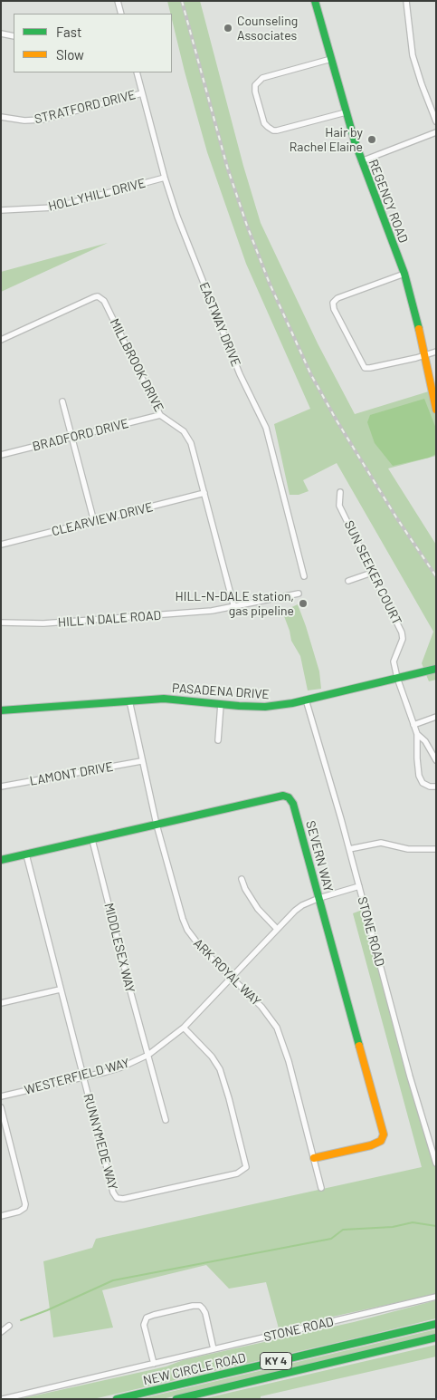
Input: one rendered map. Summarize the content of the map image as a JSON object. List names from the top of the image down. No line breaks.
{"streets":{"main road":["REGENCY ROAD","PASADENA DRIVE","SEVERN WAY","KY 4","NEW CIRCLE ROAD"],"street":["STRATFORD DRIVE","HOLLYHILL DRIVE","EASTWAY DRIVE","MILLBROOK DRIVE","BRADFORD DRIVE","CLEARVIEW DRIVE","SUN SEEKER COURT","HILL N DALE ROAD","LAMONT DRIVE","STONE ROAD","MIDDLESEX WAY","ARK ROYAL WAY","WESTERFIELD WAY","RUNNYMEDE WAY"]},"crossings":[["STRATFORD DRIVE","EASTWAY DRIVE"],["HOLLYHILL DRIVE","EASTWAY DRIVE"],["MILLBROOK DRIVE","BRADFORD DRIVE"],["MILLBROOK DRIVE","CLEARVIEW DRIVE"],["MILLBROOK DRIVE","HILL N DALE ROAD"],["SUN SEEKER COURT","PASADENA DRIVE"],["PASADENA DRIVE","STONE ROAD"],["PASADENA DRIVE","ARK ROYAL WAY"],["LAMONT DRIVE","ARK ROYAL WAY"],["SEVERN WAY","MIDDLESEX WAY"],["SEVERN WAY","ARK ROYAL WAY"],["SEVERN WAY","WESTERFIELD WAY"],["SEVERN WAY","RUNNYMEDE WAY"],["STONE ROAD","WESTERFIELD WAY"],["MIDDLESEX WAY","WESTERFIELD WAY"],["ARK ROYAL WAY","WESTERFIELD WAY"],["WESTERFIELD WAY","RUNNYMEDE WAY"]],"places":["Counseling Associates","Hair by Rachel Elaine","HILL-N-DALE station, gas pipeline"],"legend":["Fast","Slow"]}
